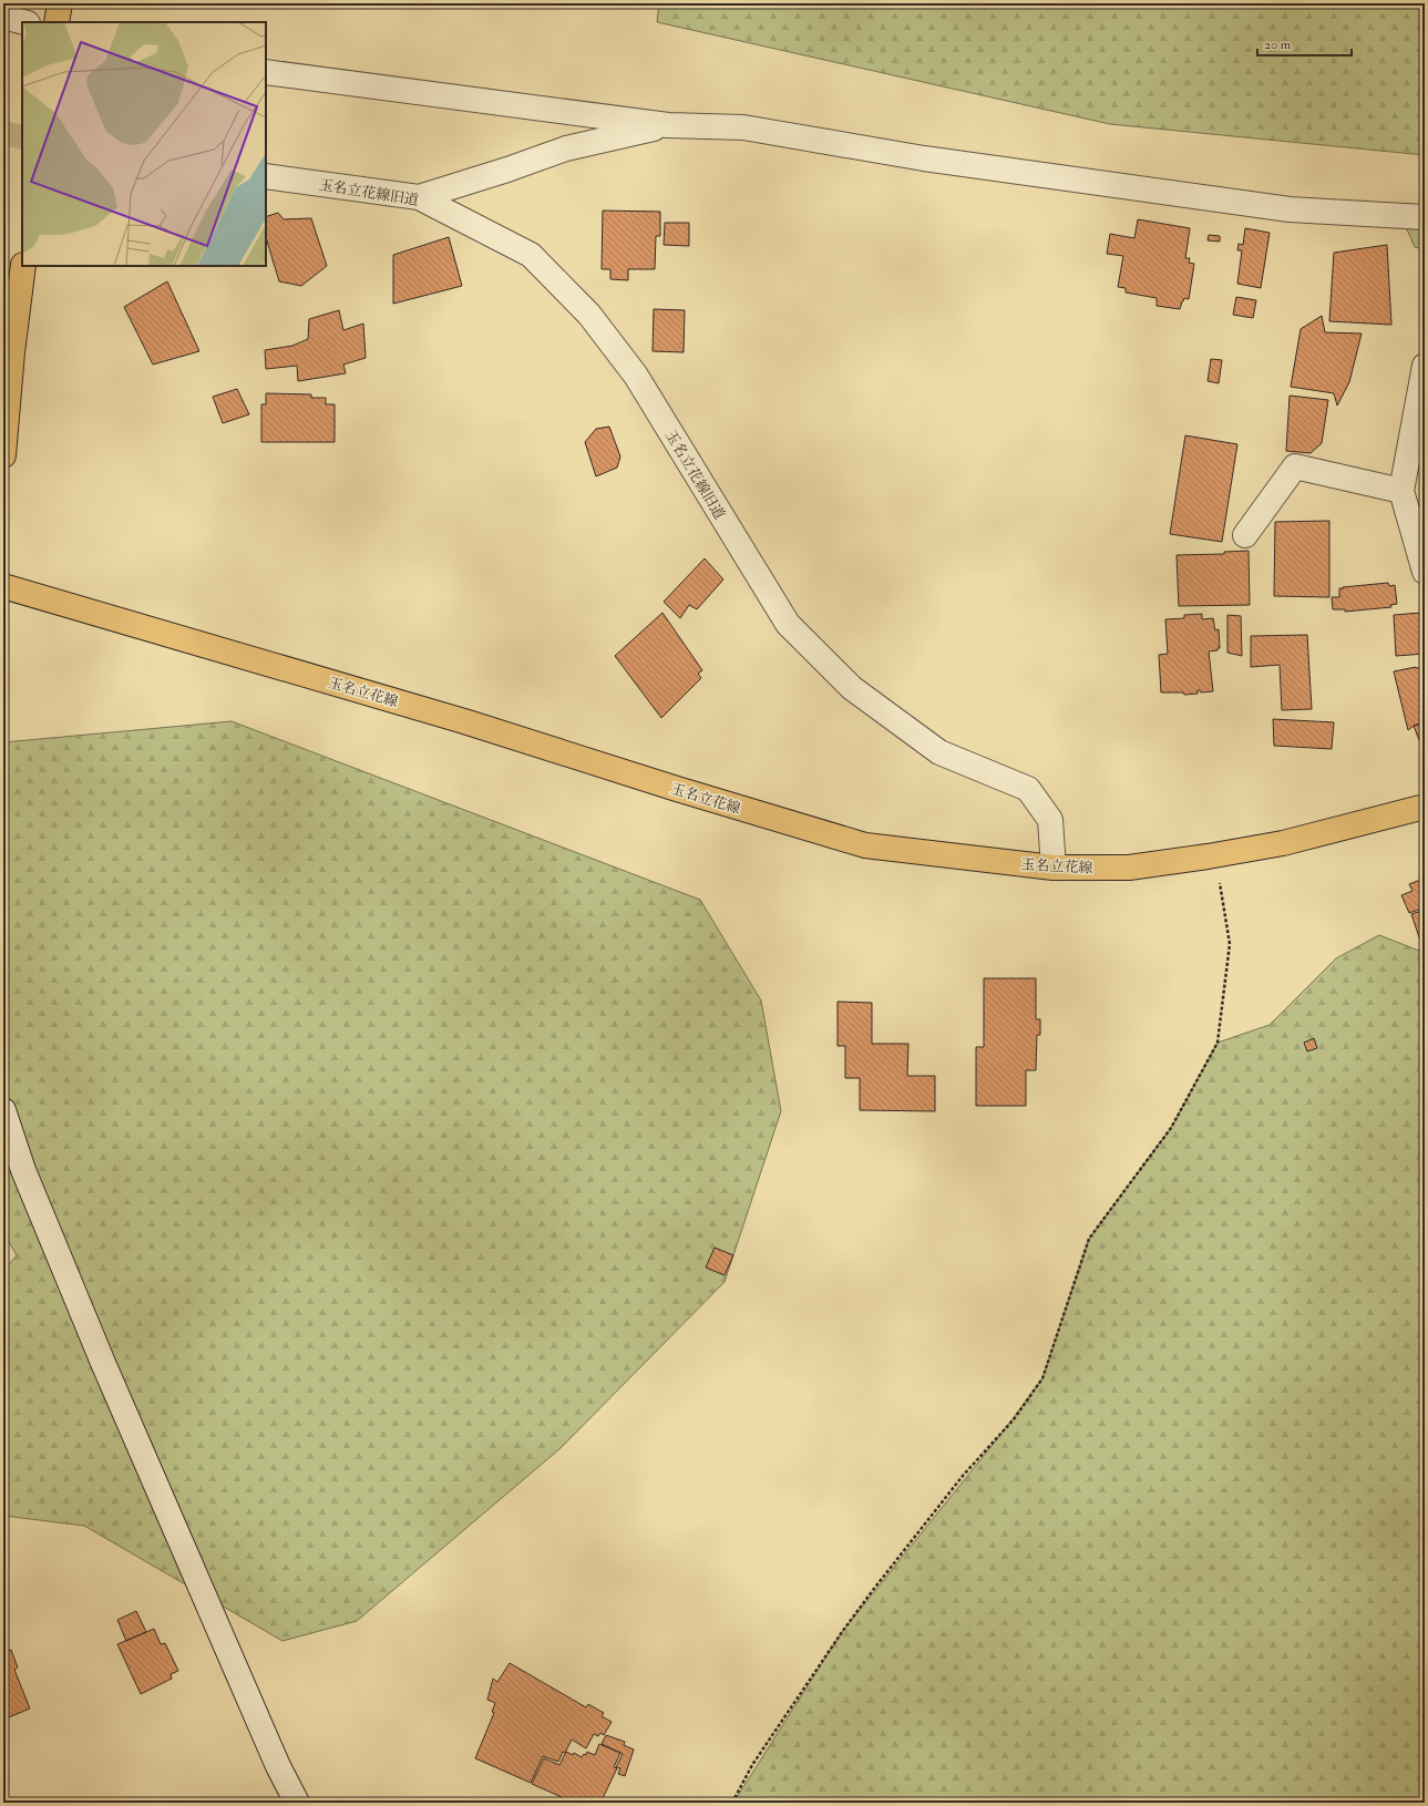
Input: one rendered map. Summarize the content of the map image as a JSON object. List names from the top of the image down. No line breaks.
{"streets":{"main road":["玉名立花線"],"street":["玉名立花線旧道"]},"crossings":[["玉名立花線旧道","玉名立花線"]],"scale_bar":"20 m"}
